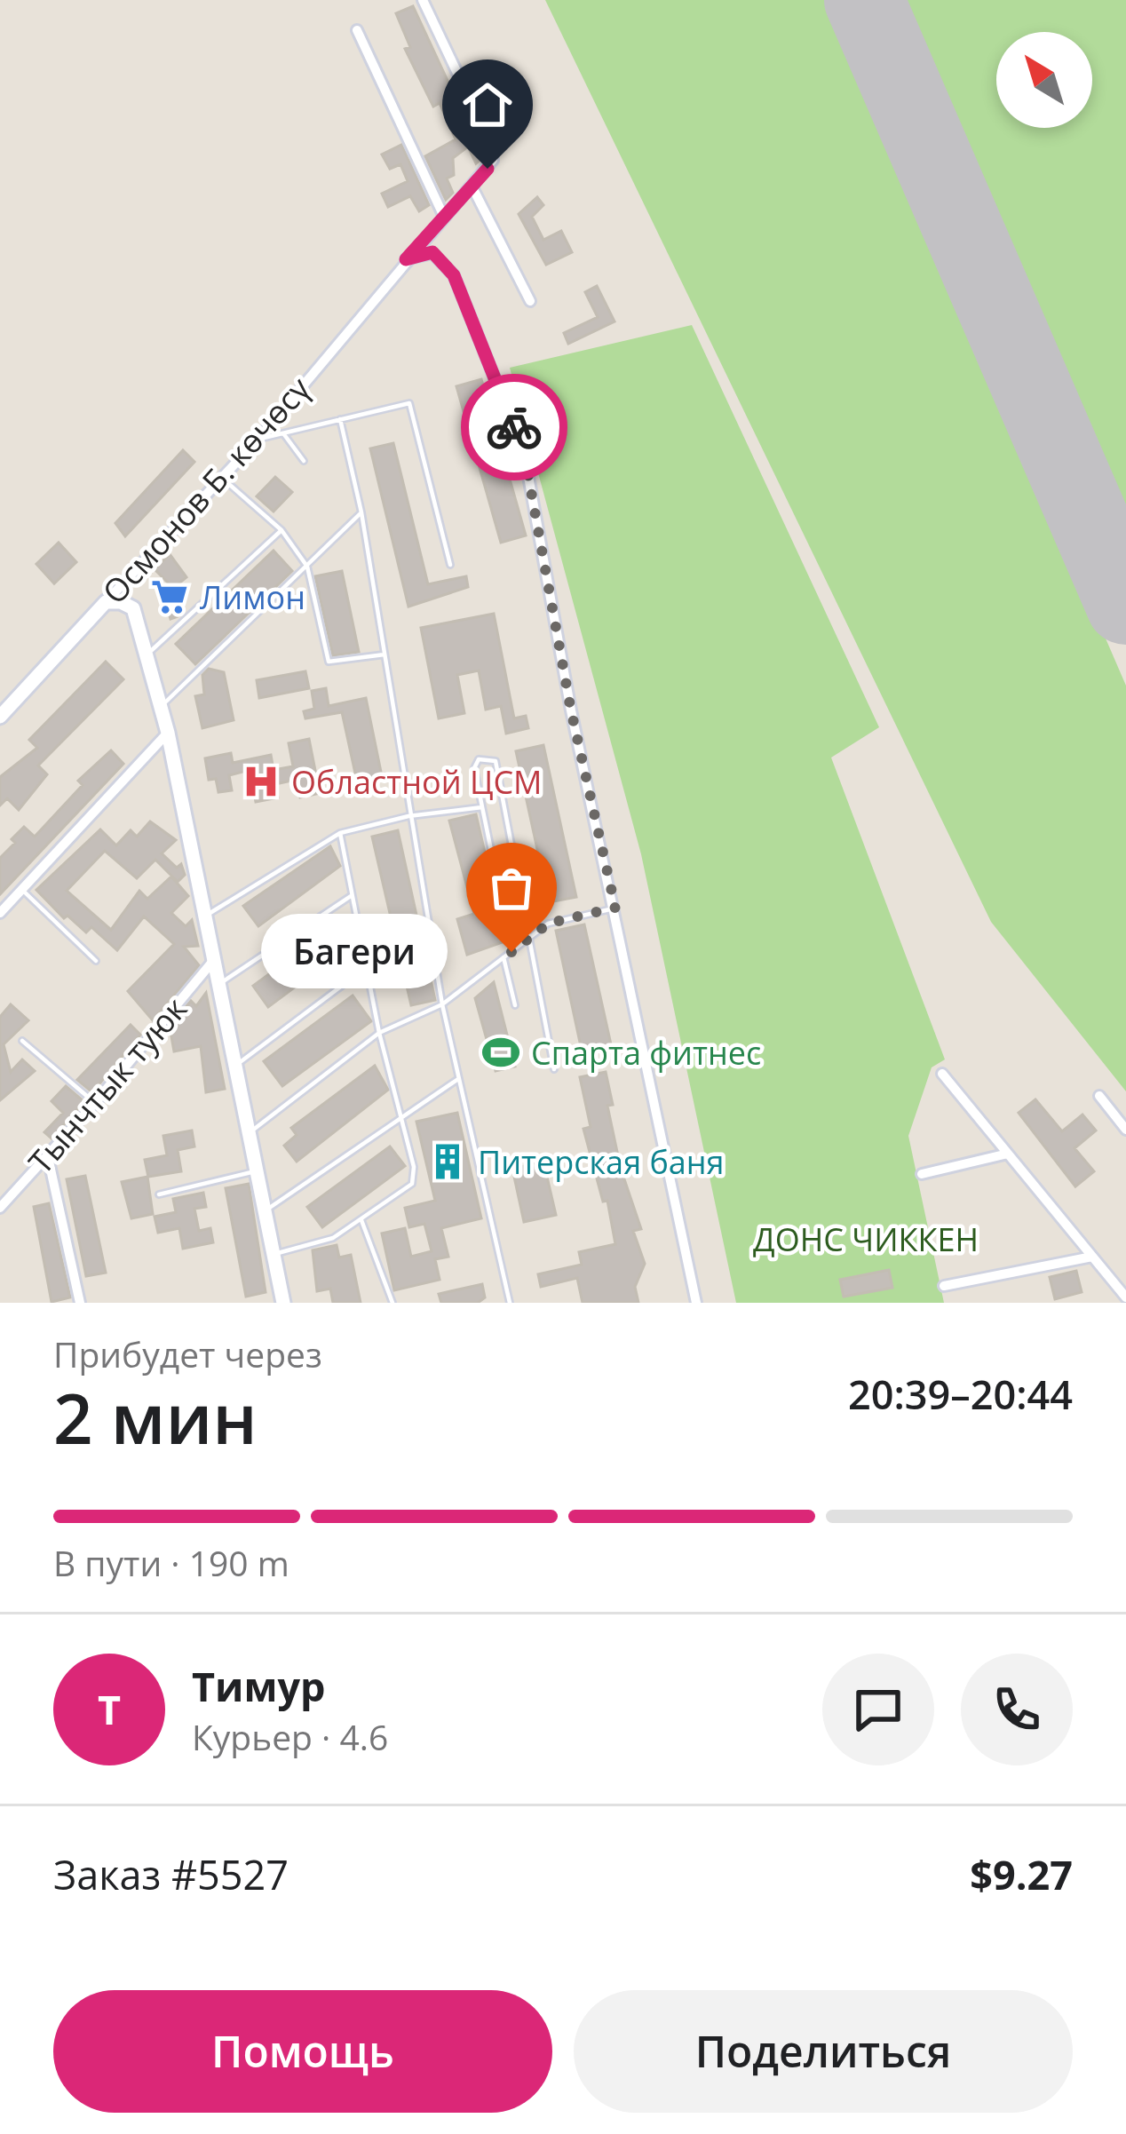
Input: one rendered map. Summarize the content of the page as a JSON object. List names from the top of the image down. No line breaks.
{"streets":{"main road":["Осмонов Б. көчөсү"],"street":["Тынчтык туюк"]},"parks":["ДОНС ЧИККЕН"],"places":{"supermarket":["Лимон"],"hospital":["Областной ЦСМ"],"other":["Багери"],"sports":["Спарта фитнес"],"building":["Питерская баня"]},"north":"top left","page":{"bubble":"Багери","heading":["2 мин","Прибудет через","20:39–20:44"],"panel":["Тимур","Курьер · 4.6","Заказ #5527","$9.27"],"bar":"В пути · 190 m","round":"Т","buttons":["Помощь","Поделиться"]}}
